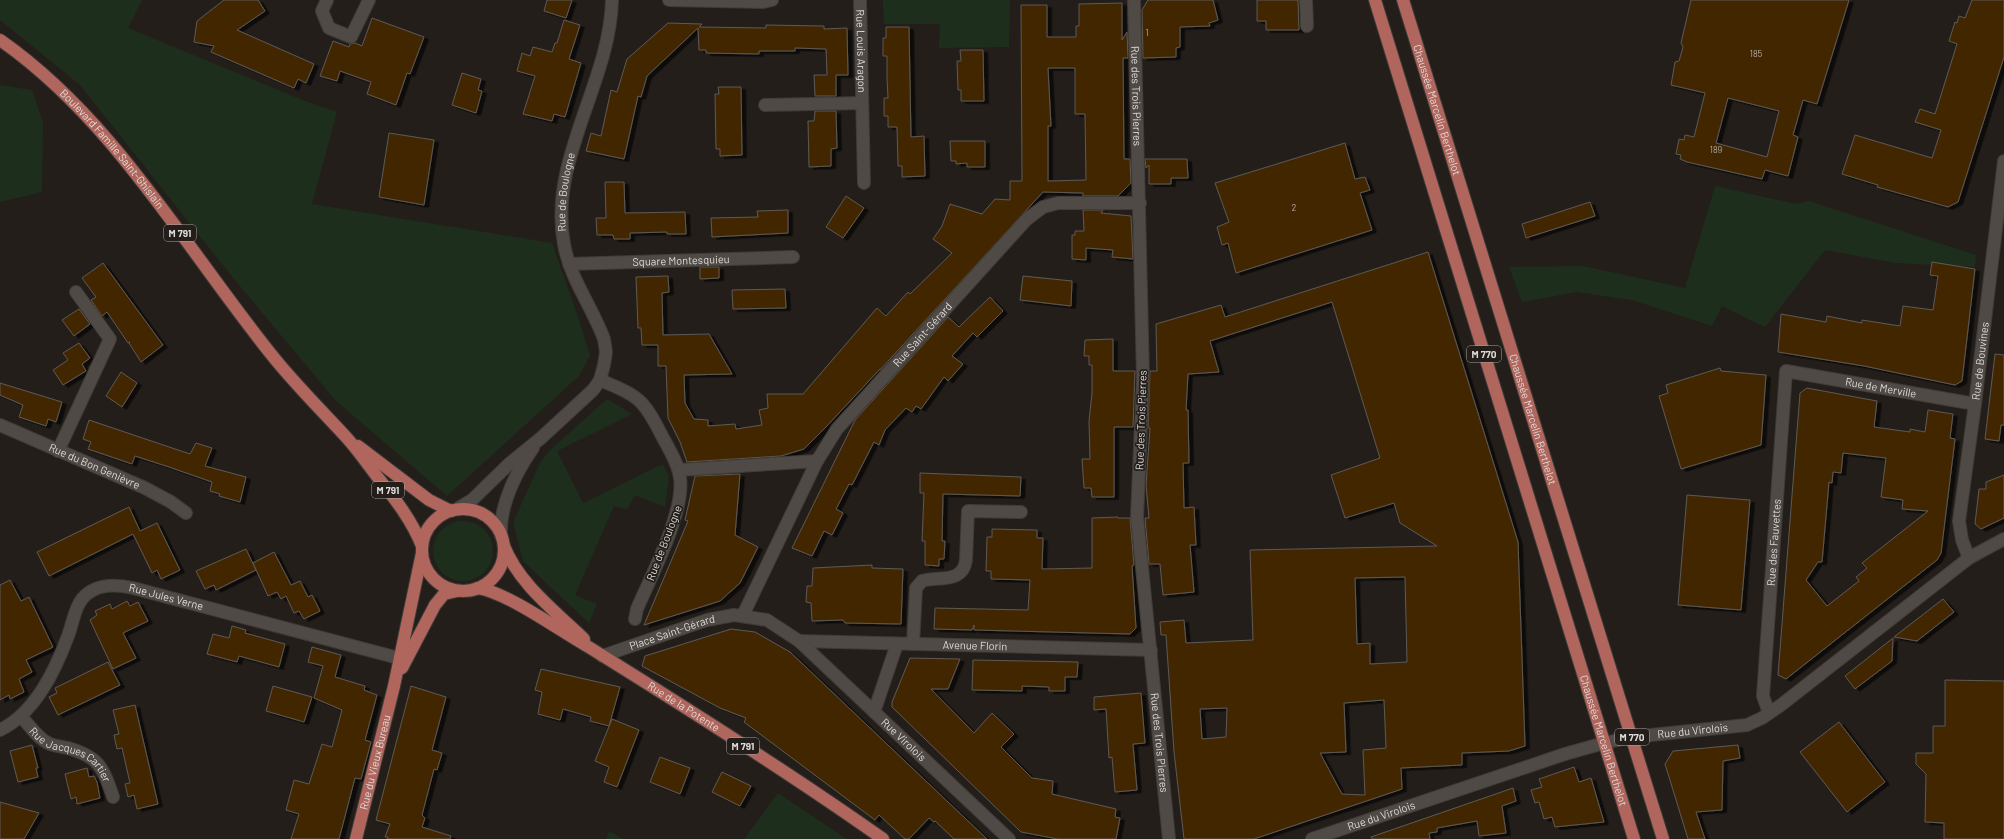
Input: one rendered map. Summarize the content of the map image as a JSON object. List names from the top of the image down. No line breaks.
{"streets":{"main road":["Chaussée Marcelin Berthelot","Boulevard Famille Saint-Ghislain","M 791","M 770","Rue de la Potente","Rue du Vieux Bureau"],"street":["Rue Louis Aragon","Rue des Trois Pierres","Rue de Boulogne","Square Montesquieu","Rue Saint-Gérard","Rue de Bouvines","Rue de Merville","Rue du Bon Genièvre","Rue des Fauvettes","Rue Jules Verne","Place Saint-Gérard","Avenue Florin","Rue du Virolois","Rue Virolois","Rue Jacques Cartier"]},"crossings":[["Rue des Trois Pierres","Rue Saint-Gérard"],["Rue des Trois Pierres","Avenue Florin"],["Chaussée Marcelin Berthelot","Rue du Virolois"],["Boulevard Famille Saint-Ghislain","Rue de Boulogne"],["Boulevard Famille Saint-Ghislain","Rue de la Potente"],["Boulevard Famille Saint-Ghislain","Rue du Vieux Bureau"],["Rue de Boulogne","Square Montesquieu"],["Rue de Boulogne","Rue de la Potente"],["Rue de Boulogne","Rue du Vieux Bureau"],["Rue Saint-Gérard","Place Saint-Gérard"],["Rue de Bouvines","Rue de Merville"],["Rue de Bouvines","Rue du Virolois"],["Rue de Merville","Rue des Fauvettes"],["Rue des Fauvettes","Rue du Virolois"],["Rue Jules Verne","Rue Jacques Cartier"],["Rue Jules Verne","Rue du Vieux Bureau"],["Place Saint-Gérard","Avenue Florin"],["Place Saint-Gérard","Rue de la Potente"],["Place Saint-Gérard","Rue Virolois"],["Avenue Florin","Rue Virolois"],["Rue de la Potente","Rue du Vieux Bureau"]],"house_numbers":["1","185","189","2"]}
